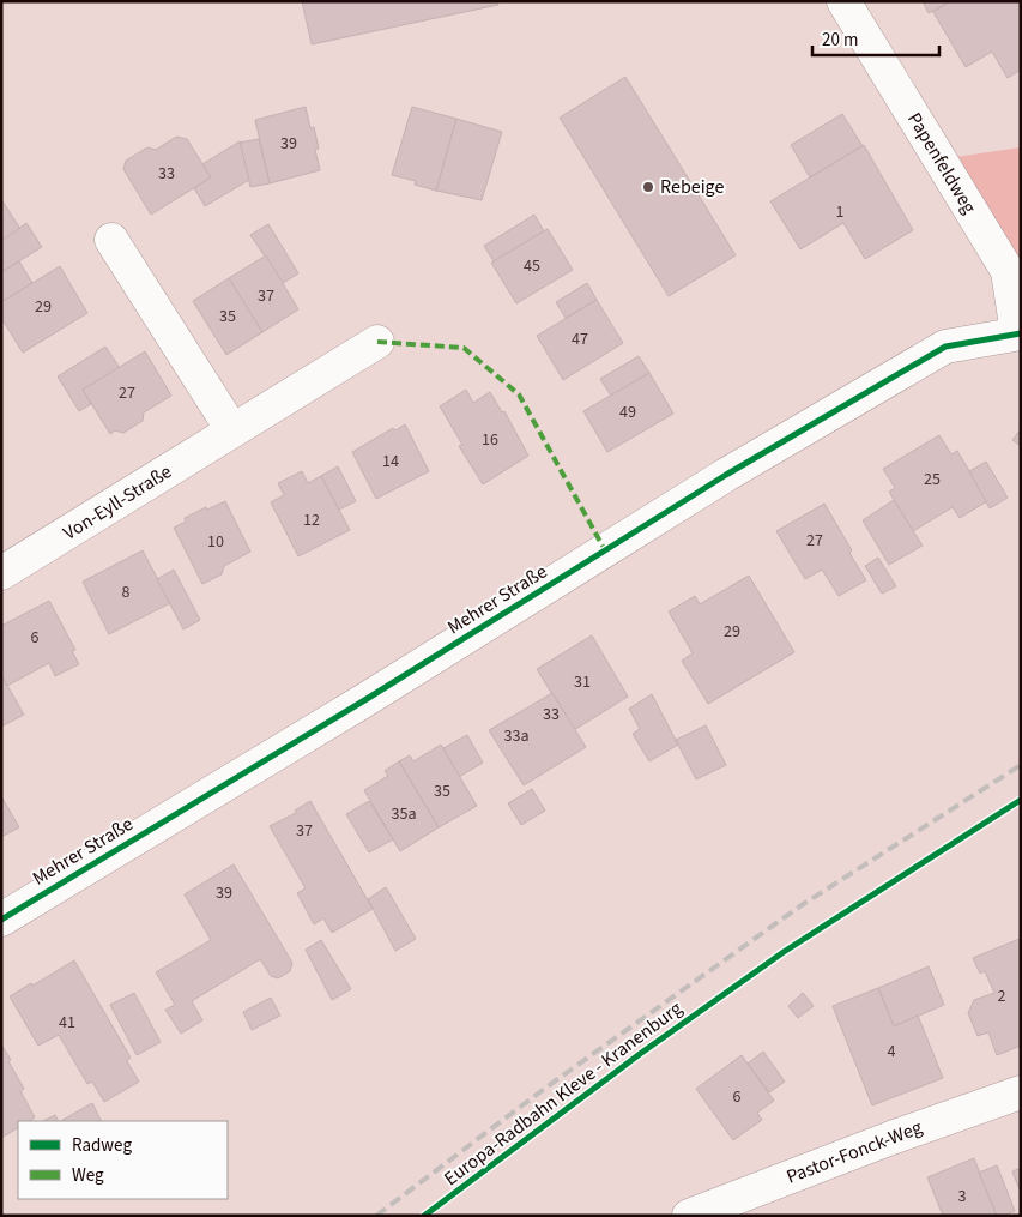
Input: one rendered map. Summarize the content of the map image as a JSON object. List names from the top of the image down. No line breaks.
{"streets":{"street":["Papenfeldweg","Von-Eyll-Straße","Mehrer Straße","Pastor-Fonck-Weg"],"cycle path":["Europa-Radbahn Kleve - Kranenburg"]},"crossings":[["Papenfeldweg","Mehrer Straße"]],"places":["Rebeige"],"house_numbers":["39","33","1","45","37","29","35","47","27","49","16","14","25","12","27","10","8","29","6","31","33","33a","35","35a","37","39","2","41","4","6","3"],"legend":["Radweg","Weg"],"scale_bar":"20 m"}
